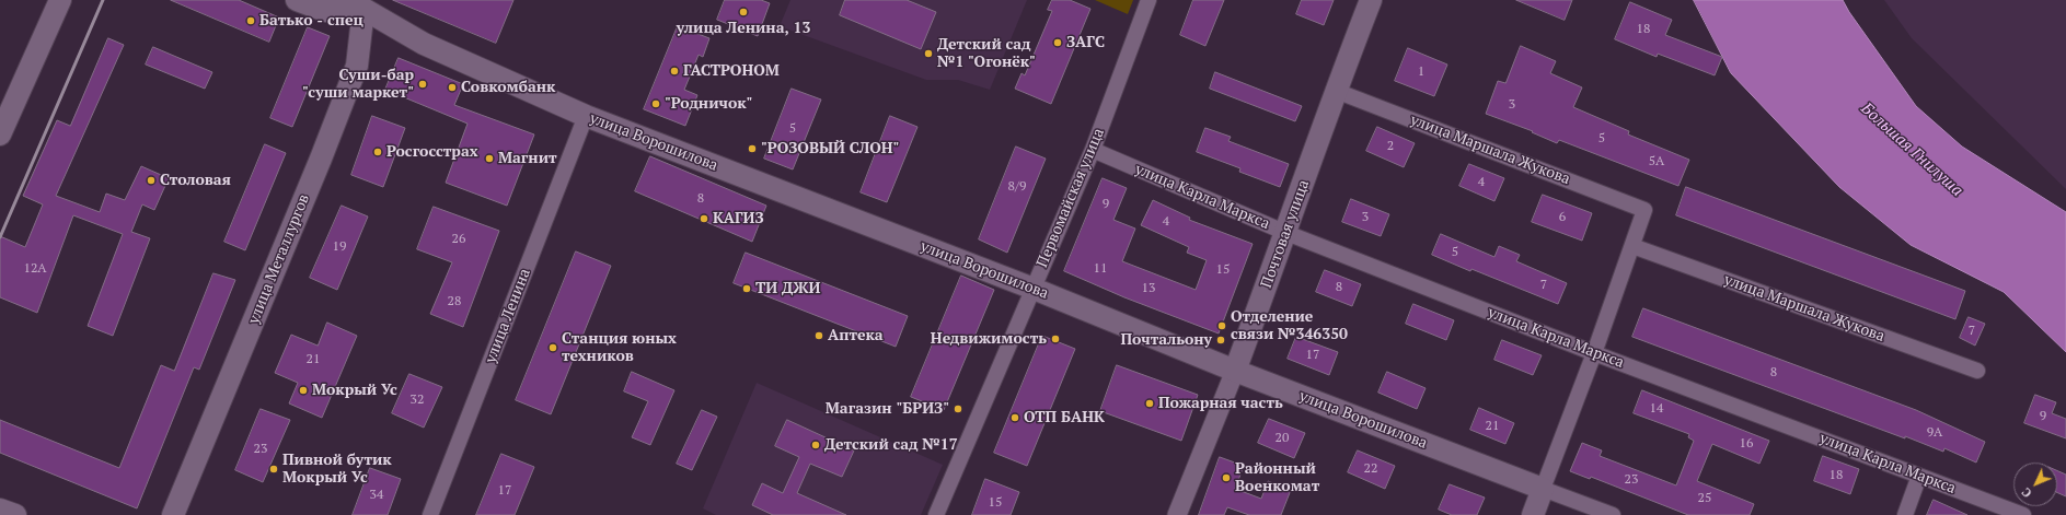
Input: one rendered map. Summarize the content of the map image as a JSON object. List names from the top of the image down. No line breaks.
{"streets":{"main road":["улица Ворошилова","Почтовая улица","улица Металлургов"],"street":["улица Маршала Жукова","улица Карла Маркса","Первомайская улица","улица Ленина"]},"crossings":[["улица Ворошилова","Первомайская улица"],["улица Ворошилова","Почтовая улица"],["улица Ворошилова","улица Металлургов"],["улица Ворошилова","улица Ленина"],["улица Маршала Жукова","Почтовая улица"],["улица Карла Маркса","Первомайская улица"],["улица Карла Маркса","Почтовая улица"]],"water":["Большая Гнилуша"],"places":["улица Ленина, 13","Батько - спец","ЗАГС","Детский сад №1 \"Огонёк\"","ГАСТРОНОМ","Суши-бар \"суши маркет\"","Совкомбанк","\"Родничок\"","\"РОЗОВЫЙ СЛОН\"","Росгосстрах","Магнит","Столовая","КАГИЗ","ТИ ДЖИ","Отделение связи №346350","Аптека","Недвижимость","Почтальону","Станция юных техников","Мокрый Ус","Пожарная часть","Магазин \"БРИЗ\"","ОТП БАНК","Детский сад №17","Пивной бутик Мокрый Ус","Районный Военкомат"],"house_numbers":["18","1","3","5","5","2","5А","4","8/9","8","9","3","6","4","26","19","5","12А","11","15","7","8","13","28","7","17","21","8","32","14","9","21","9А","20","16","23","22","18","23","17","34","25","15"],"north":"bottom left"}
